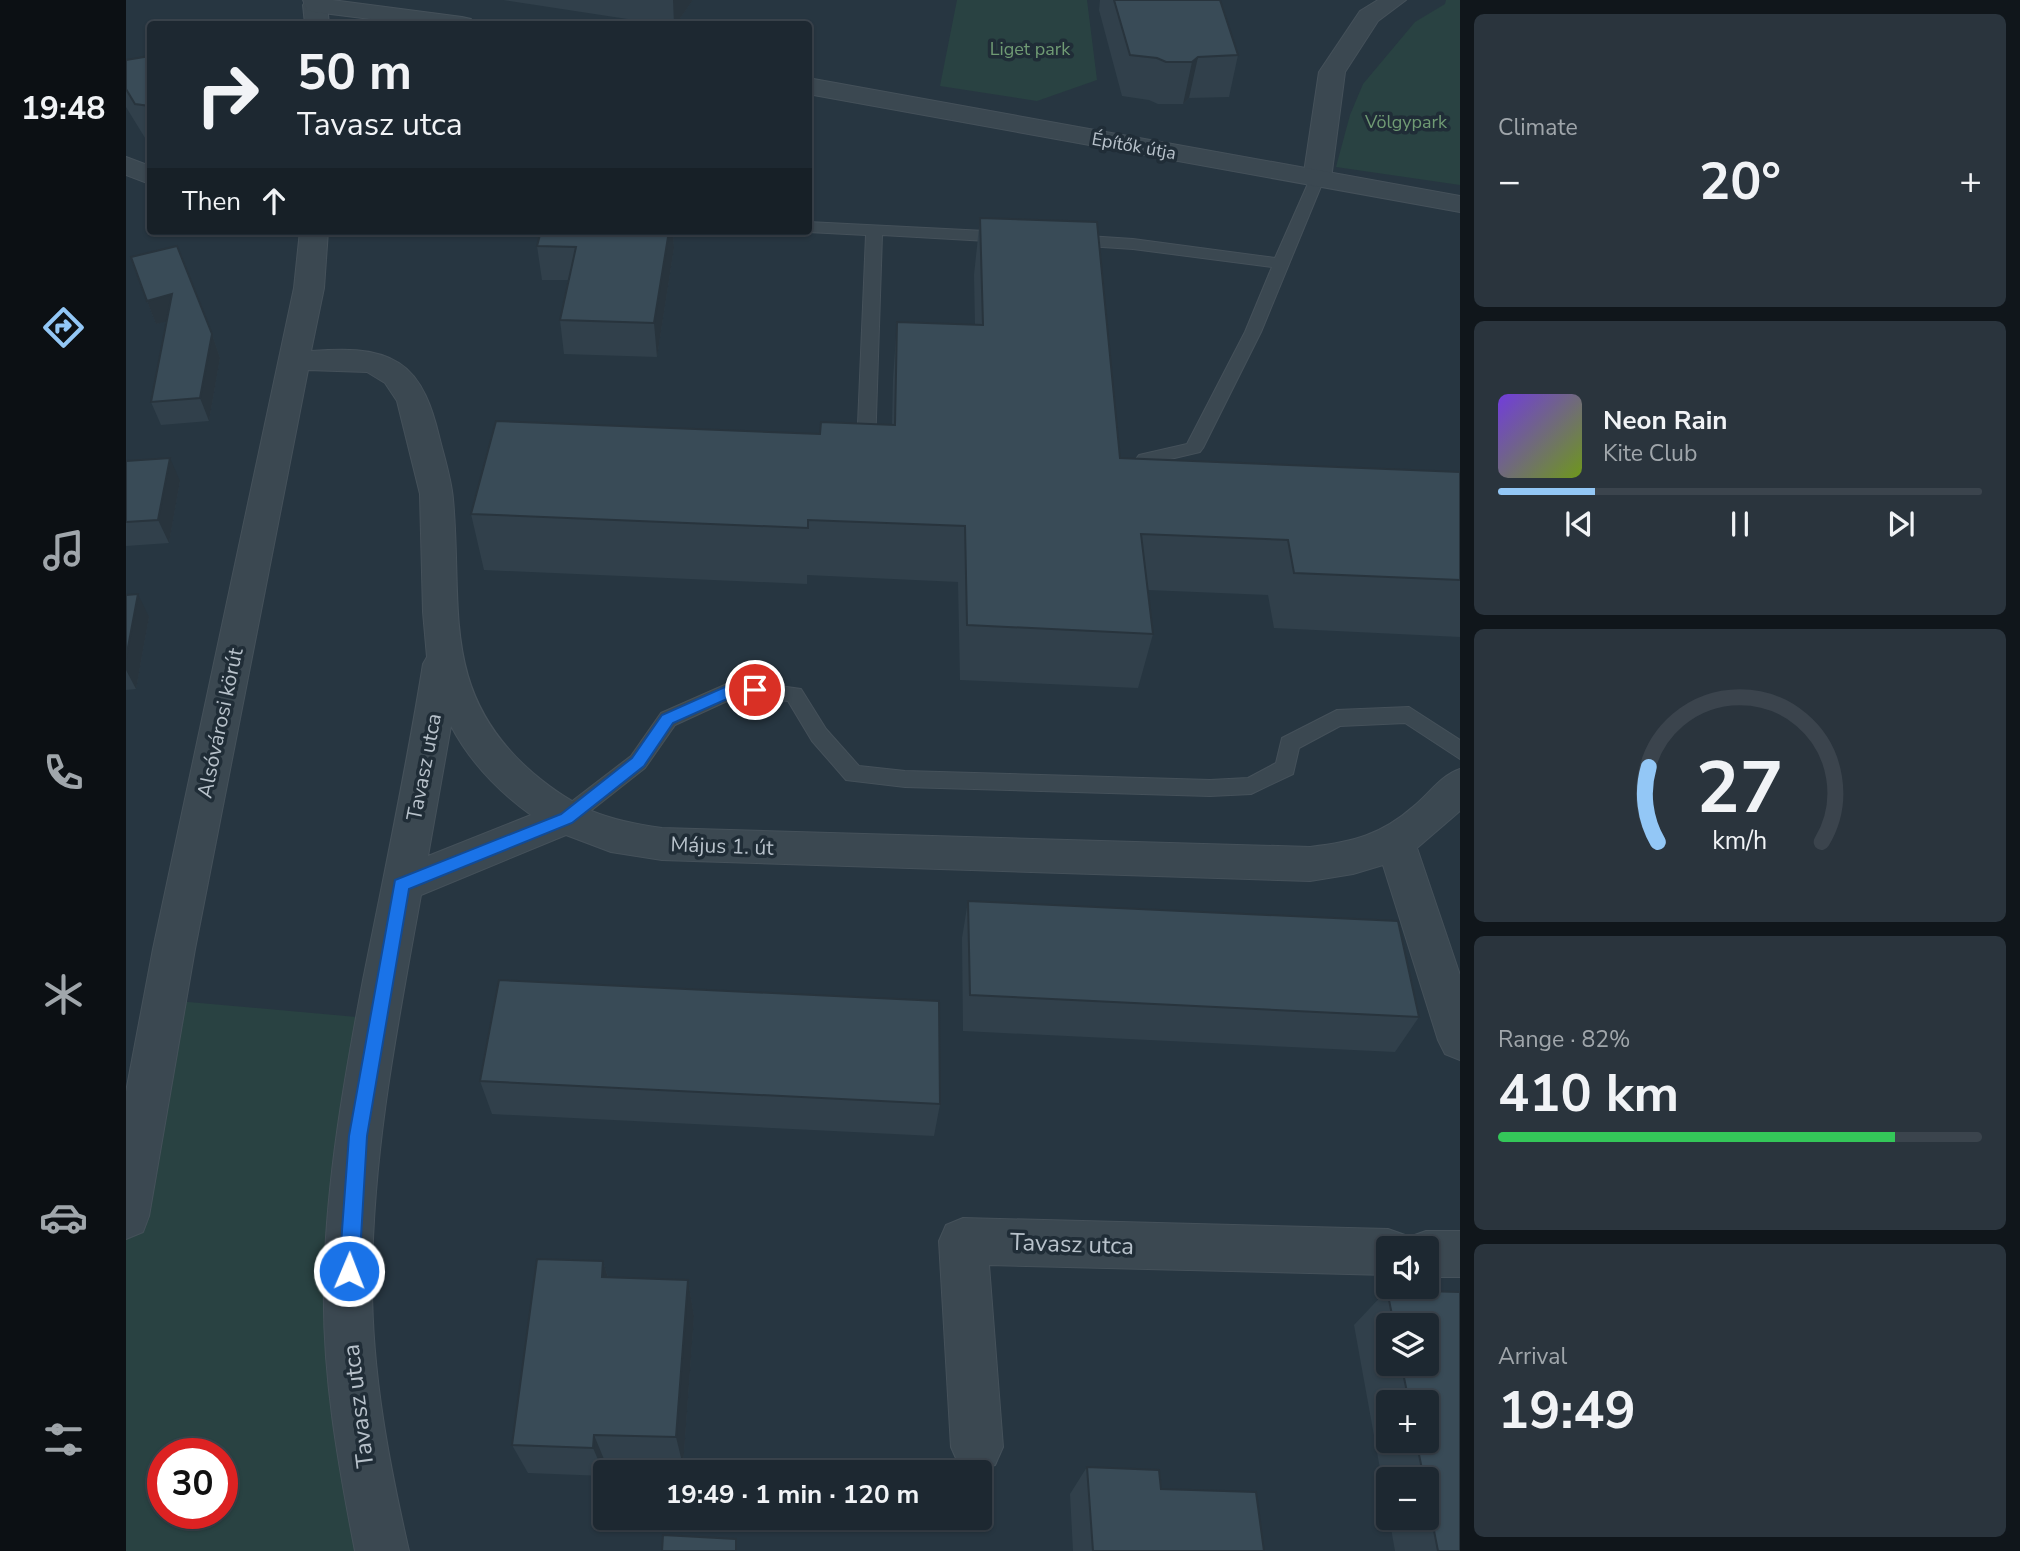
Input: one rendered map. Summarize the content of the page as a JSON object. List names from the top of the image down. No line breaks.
{"streets":{"street":["Építők útja","Alsóvárosi körút","Tavasz utca","Május 1. út"]},"crossings":[["Alsóvárosi körút","Május 1. út"],["Tavasz utca","Május 1. út"]],"parks":["Liget park","Völgypark"],"page":{"tabs":"19:48","tile":["Climate",["Range · 82%","410 km"],["Arrival","19:49"]],"turn":["50 m","Tavasz utca"],"heat":["−","20°","+"],"then":"Then","song":["Neon Rain","Kite Club"],"map_buttons":["+","−"],"limit":"30","trip":"19:49 · 1 min · 120 m","gauge":["27","km/h"]}}
